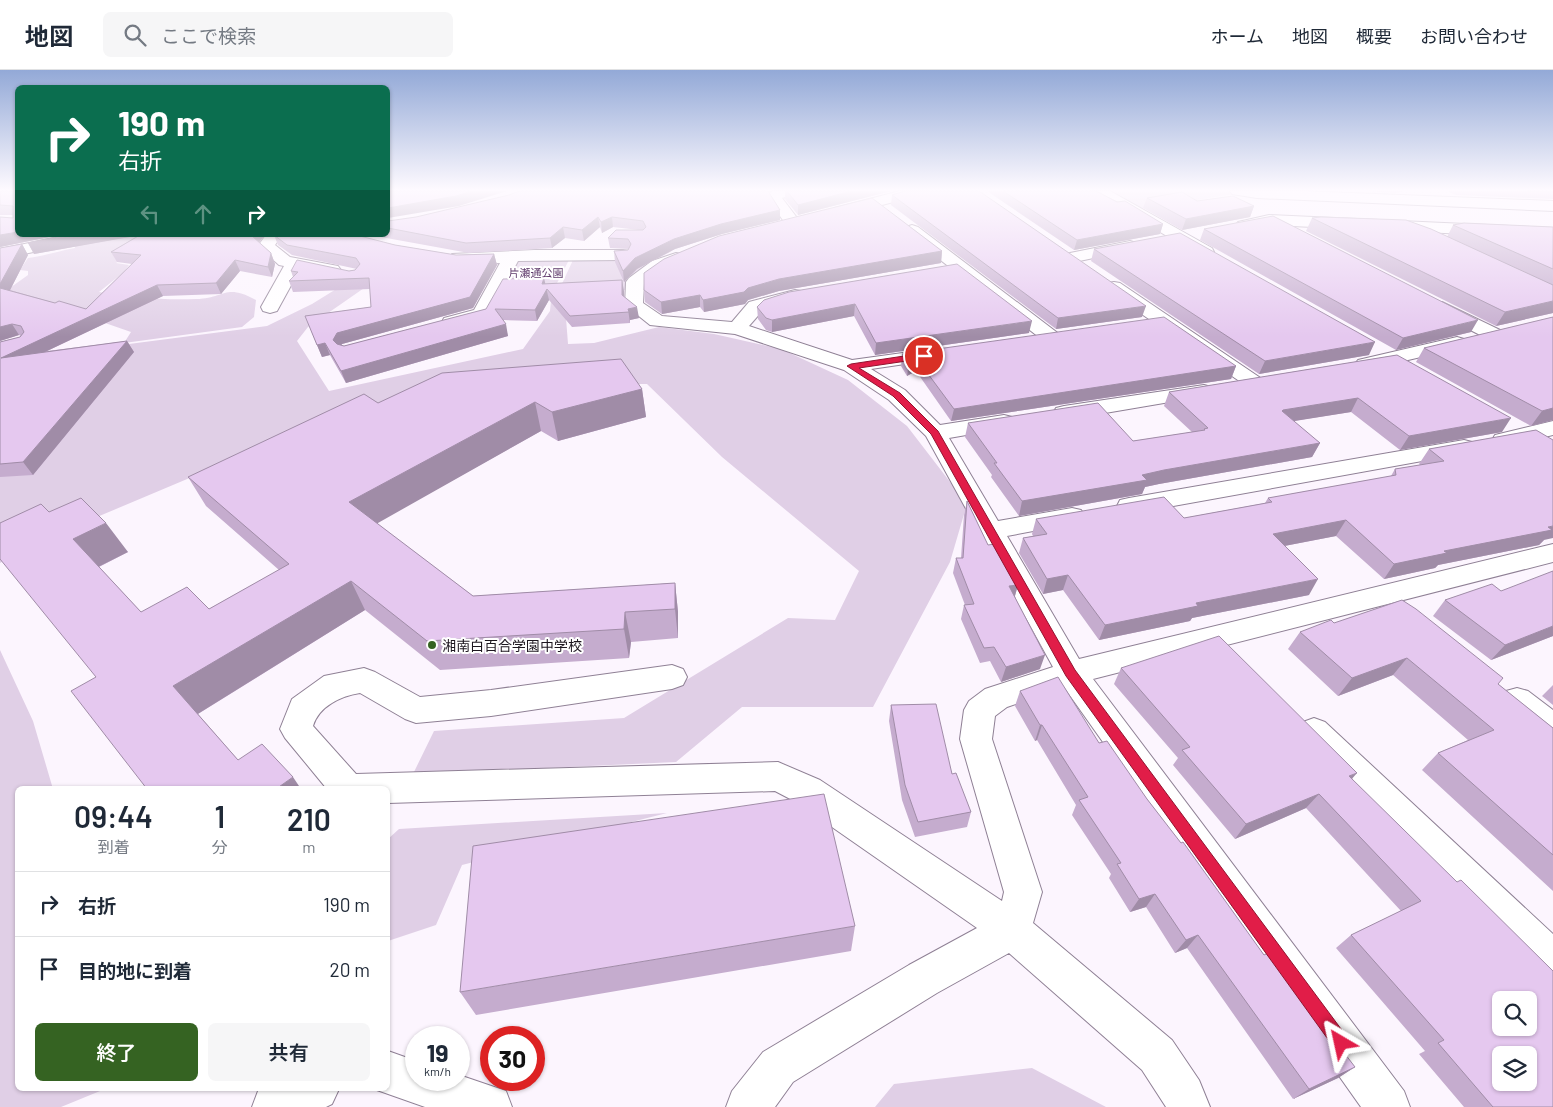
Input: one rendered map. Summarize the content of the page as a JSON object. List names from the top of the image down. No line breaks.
{"parks":["片瀬通公園"],"places":["湘南白百合学園中学校"],"page":{"header":"地図","search":"ここで検索","nav":["ホーム","地図","概要","お問い合わせ"],"turn":["190 m","右折"],"eta":["09:44","到着","1","分","210","m"],"list":[{"name":"右折","value":"190 m"},{"name":"目的地に到着","value":"20 m"}],"buttons":["終了","共有"],"speed":"19 km/h","limit":"30"}}
